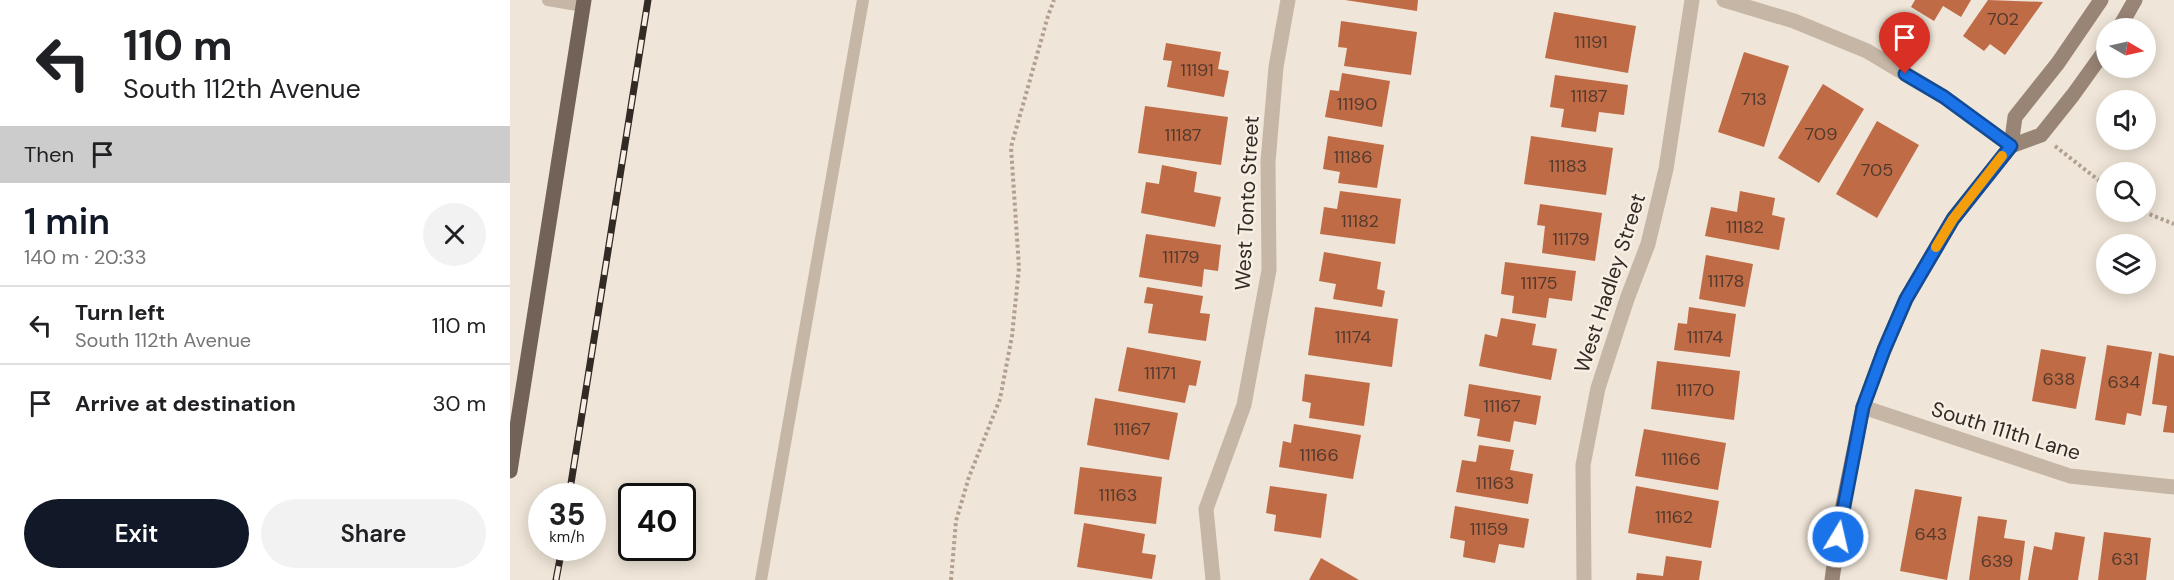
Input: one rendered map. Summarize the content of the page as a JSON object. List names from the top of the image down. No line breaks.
{"streets":{"street":["West Tonto Street","West Hadley Street","South 111th Lane"]},"house_numbers":["702","11191","11191","11187","713","11190","709","11187","11186","11183","705","11182","11182","11179","11179","11178","11175","11174","11174","11171","638","634","11170","11167","11167","11166","11166","11163","11163","11162","11159","643","631","639"],"north":"right","page":{"turn":["110 m","South 112th Avenue"],"then":"Then","heading":["1 min","140 m · 20:33"],"list":[{"name":"Turn left","note":"South 112th Avenue","value":"110 m"},{"name":"Arrive at destination","value":"30 m"}],"speed":"35 km/h","limit":"40","buttons":["Exit","Share"]}}
